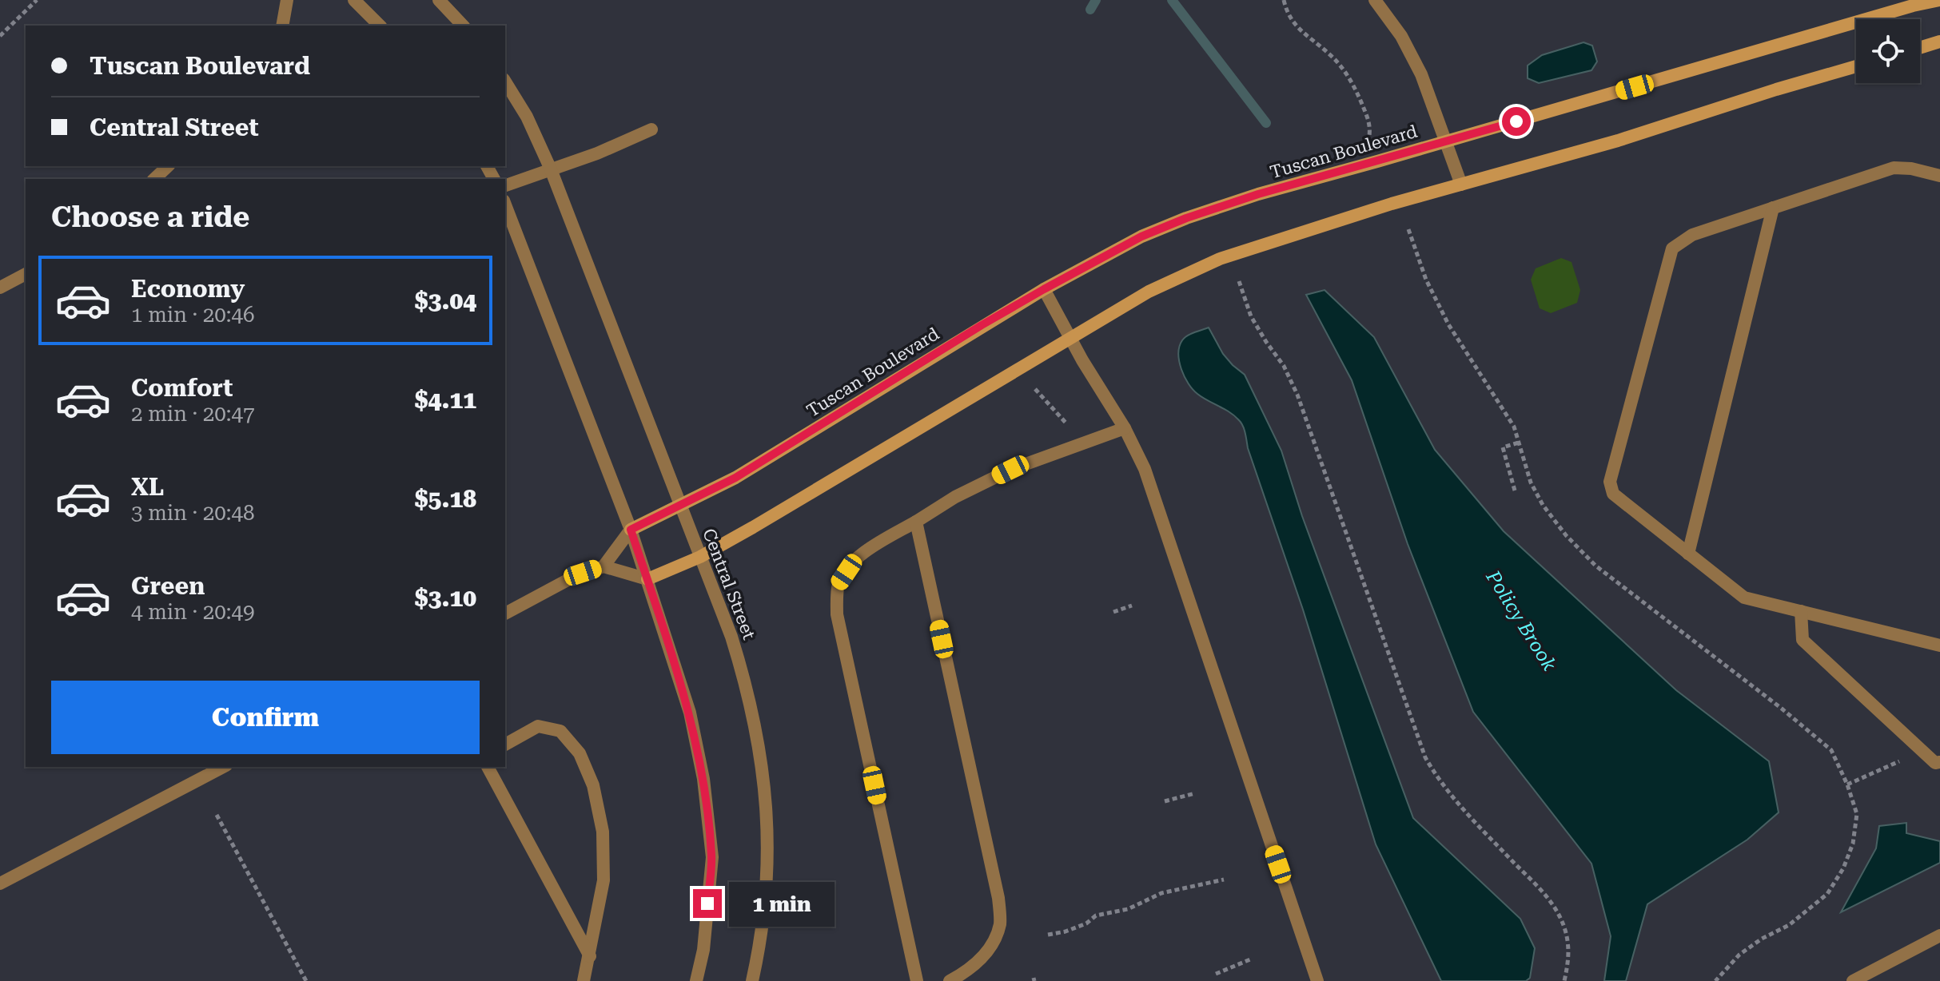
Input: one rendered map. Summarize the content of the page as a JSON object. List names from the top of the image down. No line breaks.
{"streets":{"main road":["Tuscan Boulevard"],"street":["Central Street"]},"crossings":[["Tuscan Boulevard","Central Street"]],"water":["Policy Brook"],"page":{"banner":["Tuscan Boulevard","Central Street"],"heading":"Choose a ride","list":[{"name":"Economy","note":"1 min · 20:46","value":"$3.04"},{"name":"Comfort","note":"2 min · 20:47","value":"$4.11"},{"name":"XL","note":"3 min · 20:48","value":"$5.18"},{"name":"Green","note":"4 min · 20:49","value":"$3.10"}],"buttons":"Confirm","bubble":"1 min"}}
